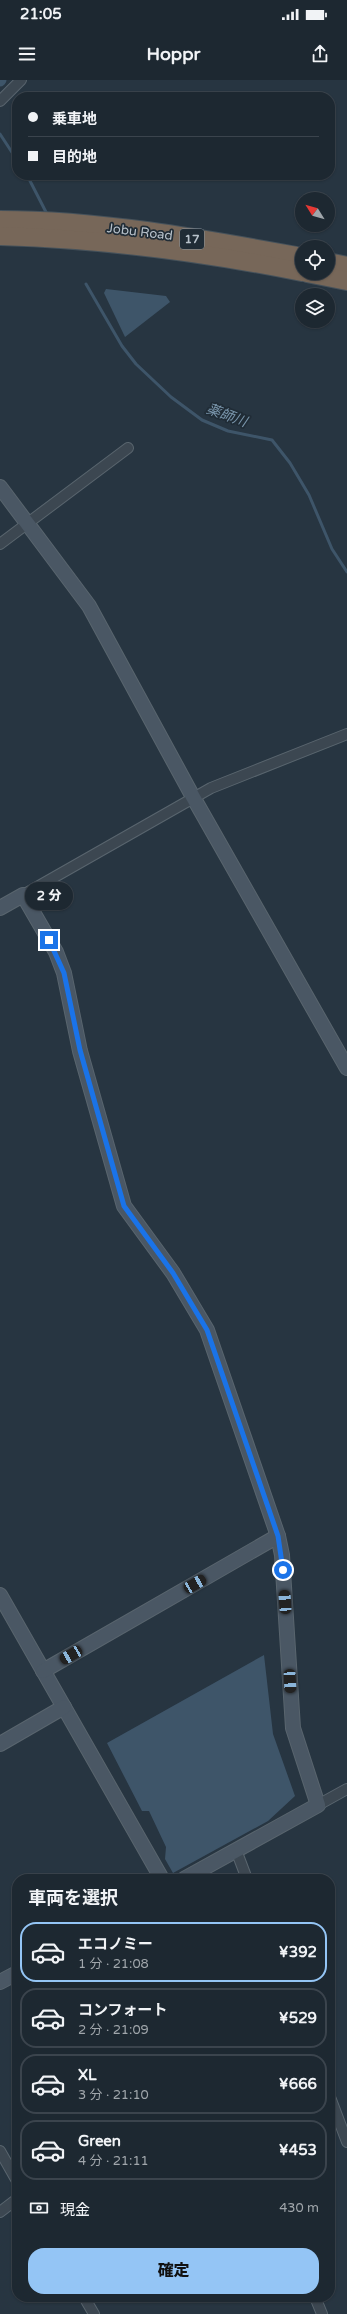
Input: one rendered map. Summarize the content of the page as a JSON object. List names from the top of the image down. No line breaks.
{"streets":{"highway":["Jobu Road","17"]},"water":["薬師川"],"north":"top left","page":{"status":"21:05","header":"Hoppr","banner":["乗車地","目的地"],"bubble":"2 分","heading":"車両を選択","list":[{"name":"エコノミー","note":"1 分 · 21:08","value":"¥392"},{"name":"コンフォート","note":"2 分 · 21:09","value":"¥529"},{"name":"XL","note":"3 分 · 21:10","value":"¥666"},{"name":"Green","note":"4 分 · 21:11","value":"¥453"}],"pay":["現金","430 m"],"buttons":"確定"}}
